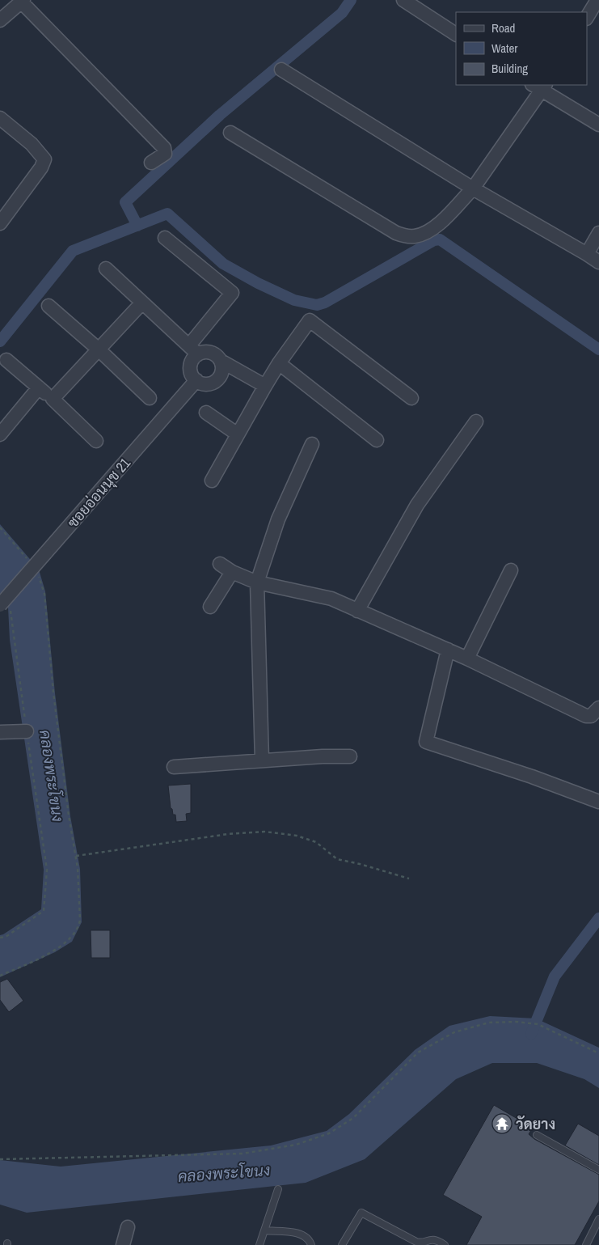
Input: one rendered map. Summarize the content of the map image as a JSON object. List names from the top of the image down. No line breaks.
{"streets":{"street":["ซอยอ่อนนุช 21"]},"water":["คลองพระโขนง"],"places":{"temple":["วัดยาง"]},"legend":["Road","Water","Building"]}
